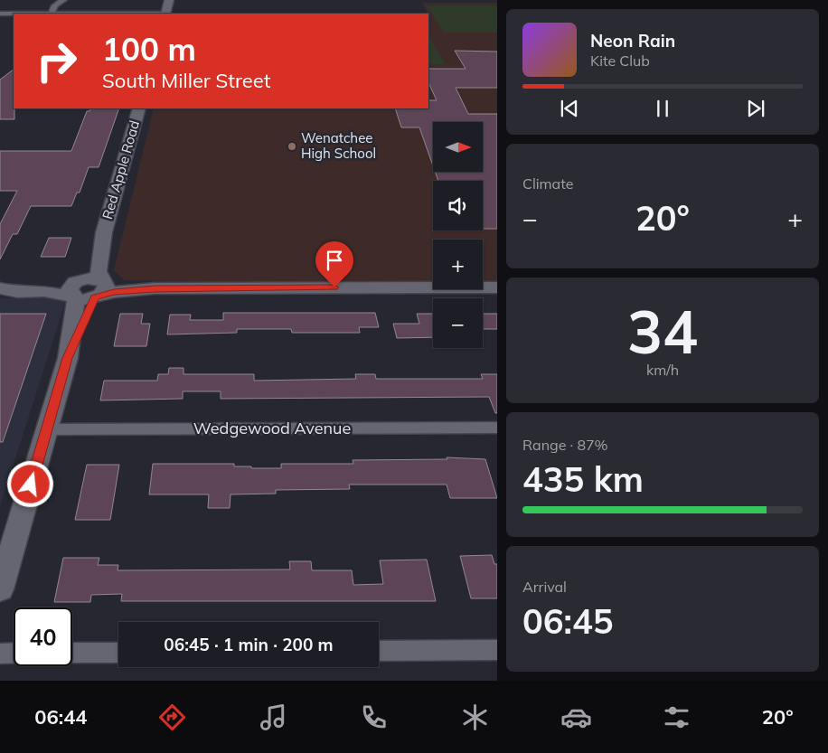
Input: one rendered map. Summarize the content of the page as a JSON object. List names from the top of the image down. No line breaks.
{"streets":{"street":["Red Apple Road","Wedgewood Avenue"]},"crossings":[["Red Apple Road","Wedgewood Avenue"]],"places":["Wenatchee High School"],"north":"right","page":{"turn":["100 m","South Miller Street"],"song":["Neon Rain","Kite Club"],"map_buttons":["+","−"],"tile":["Climate",["34","km/h"],["Range · 87%","435 km"],["Arrival","06:45"]],"heat":["−","20°","+"],"limit":"40","trip":"06:45 · 1 min · 200 m","tabs":["06:44","20°"]}}
